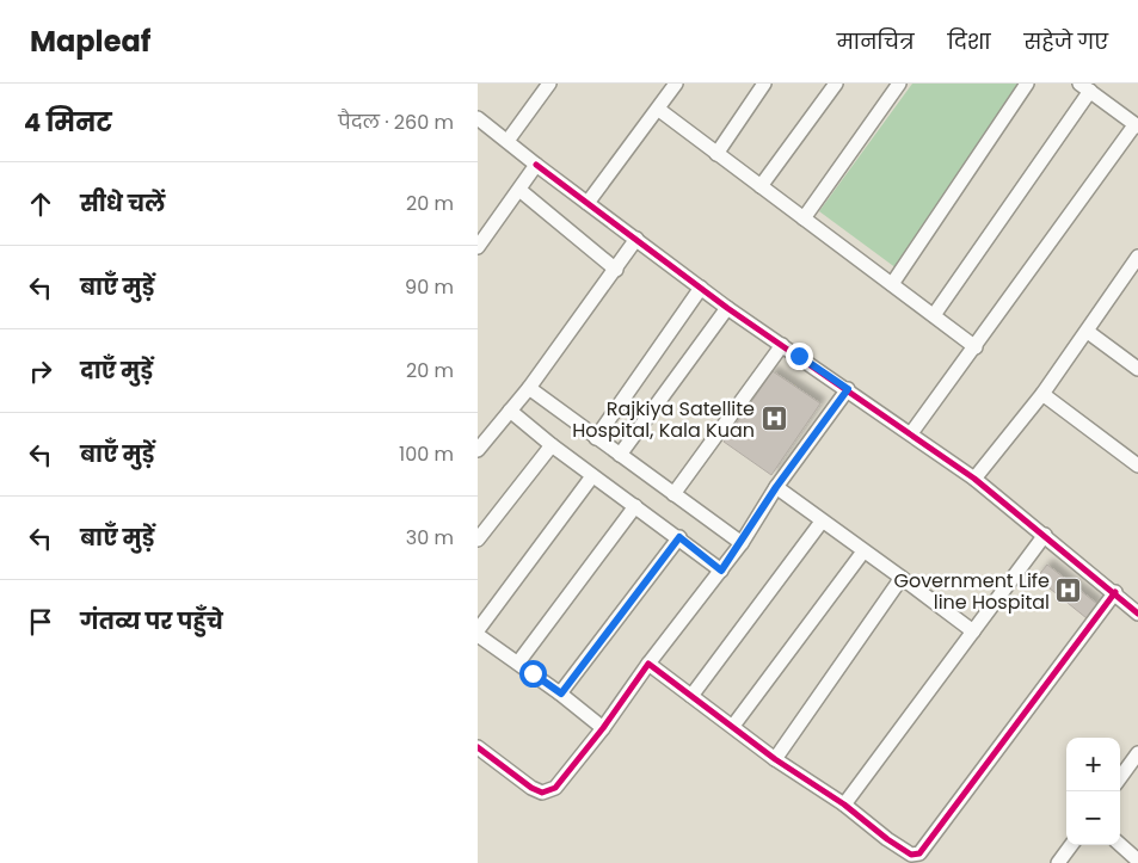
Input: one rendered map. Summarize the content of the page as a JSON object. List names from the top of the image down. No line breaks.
{"places":{"hospital":["Rajkiya Satellite Hospital, Kala Kuan","Government Life line Hospital"]},"page":{"header":"Mapleaf","nav":["मानचित्र","दिशा","सहेजे गए"],"heading":["4 मिनट","पैदल · 260 m"],"list":[["सीधे चलें","20 m"],["बाएँ मुड़ें","90 m"],["दाएँ मुड़ें","20 m"],["बाएँ मुड़ें","100 m"],["बाएँ मुड़ें","30 m"],"गंतव्य पर पहुँचे"],"map_buttons":["+","−"]}}
